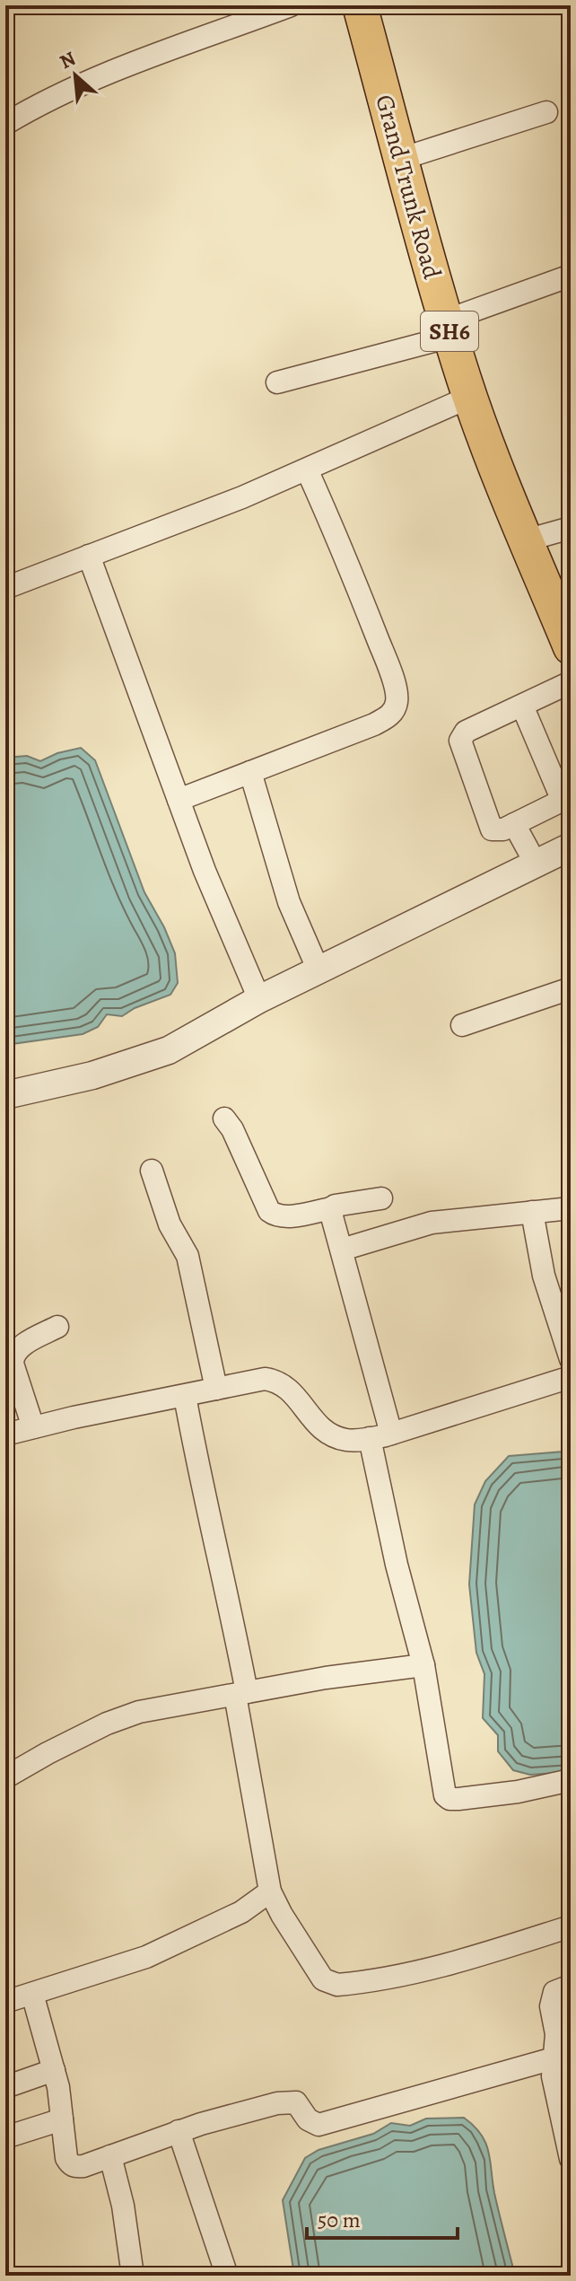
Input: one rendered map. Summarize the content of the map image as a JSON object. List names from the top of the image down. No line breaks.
{"streets":{"main road":["Grand Trunk Road","SH6"]},"scale_bar":"50 m","north":"top left"}
